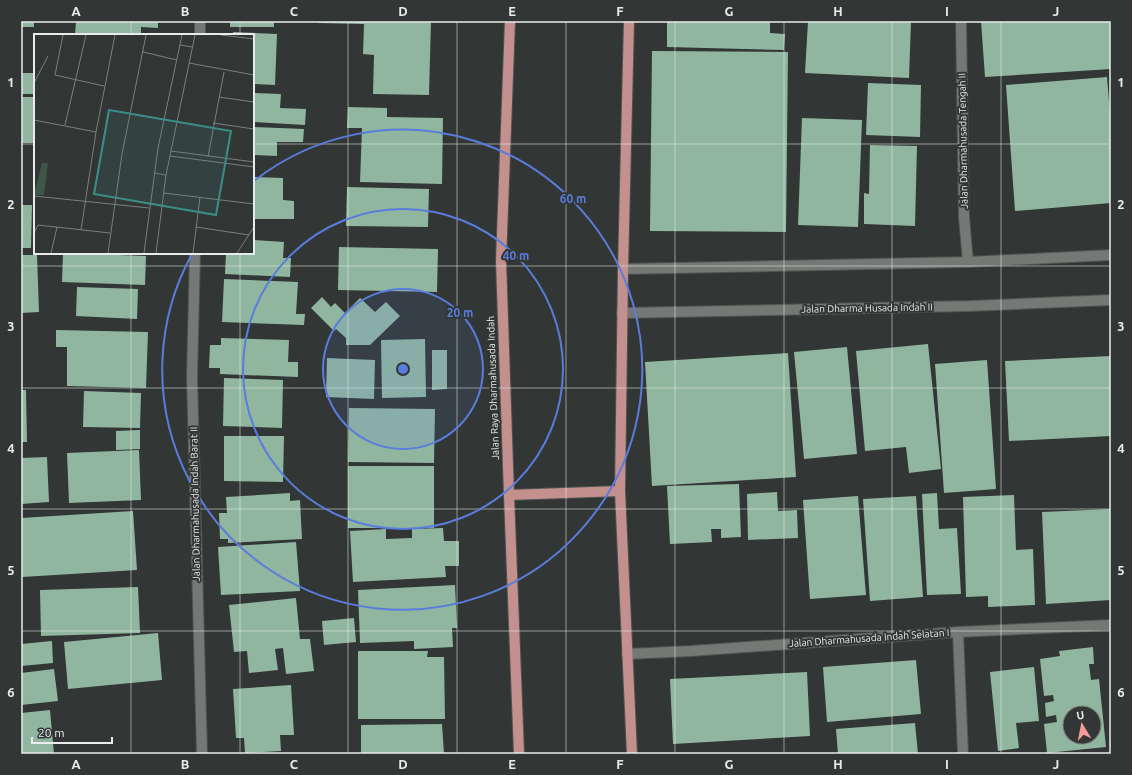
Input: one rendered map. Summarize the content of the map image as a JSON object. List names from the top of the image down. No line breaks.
{"streets":{"main road":["Jalan Raya Dharmahusada Indah"],"street":["Jalan Dharmahusada Tengah II","Jalan Dharma Husada Indah II","Jalan Dharmahusada Indah Barat II","Jalan Dharmahusada Indah Selatan I"]},"scale_bar":"20 m","north":"top","grid":{"columns":["A","B","C","D","E","F","G","H","I","J"],"rows":["1","2","3","4","5","6"]},"rings":["60 m","40 m","20 m"]}
